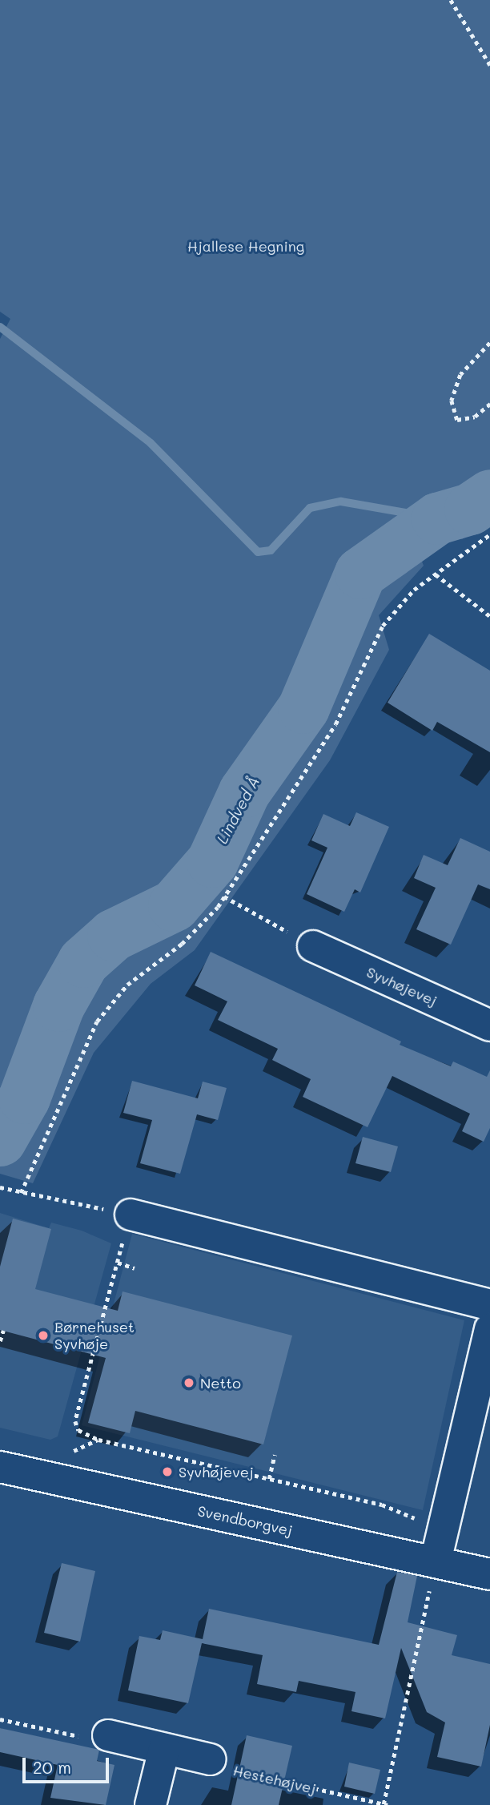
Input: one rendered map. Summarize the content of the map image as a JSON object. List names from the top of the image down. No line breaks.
{"streets":{"street":["Syvhøjevej","Svendborgvej"],"path":["Hestehøjvej"]},"water":["Lindved Å"],"parks":["Hjallese Hegning"],"places":["Børnehuset Syvhøje","Netto","Syvhøjevej"],"scale_bar":"20 m"}
